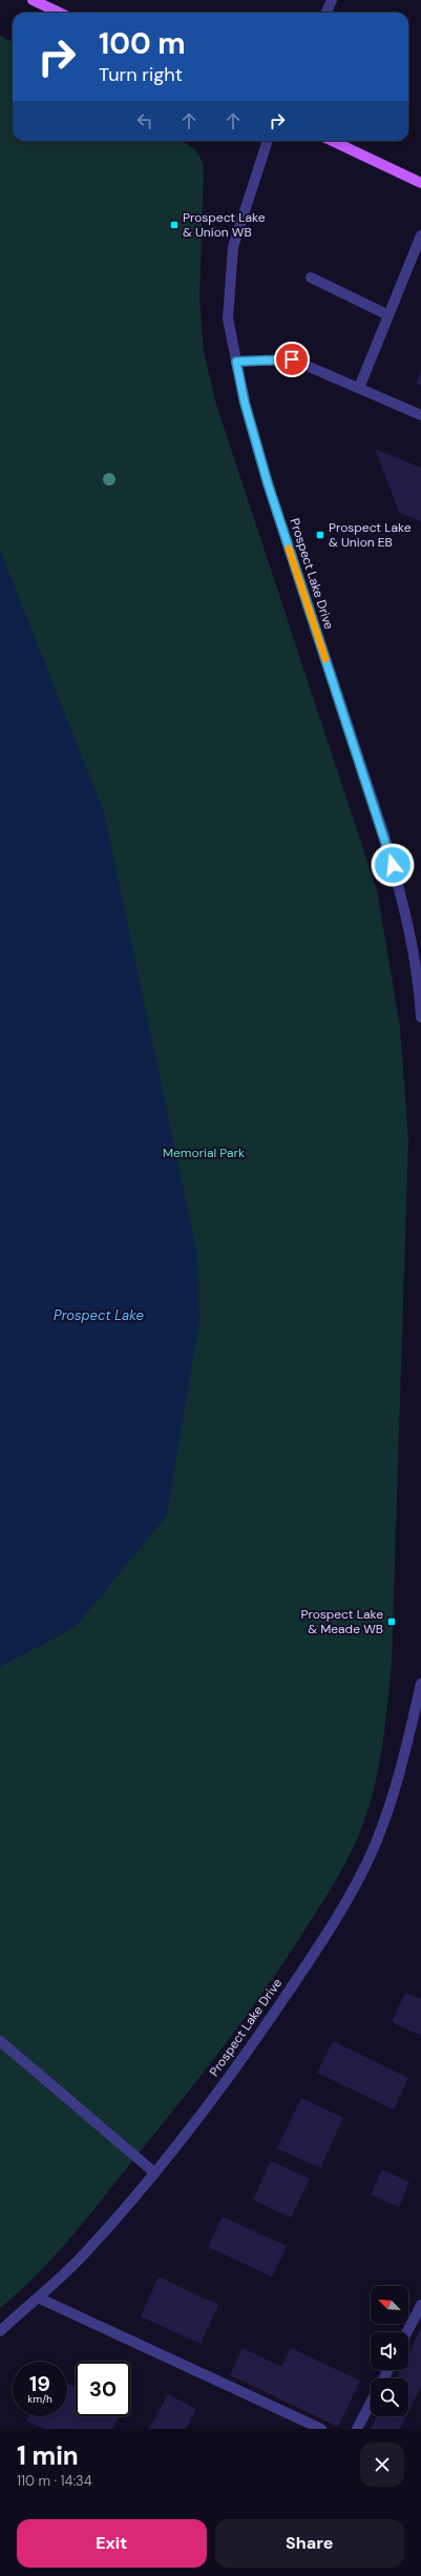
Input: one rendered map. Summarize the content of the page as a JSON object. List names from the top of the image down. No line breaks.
{"streets":{"street":["Prospect Lake Drive"]},"water":["Prospect Lake"],"parks":["Memorial Park"],"places":{"transit":["Prospect Lake & Union WB","Prospect Lake & Union EB","Prospect Lake & Meade WB"]},"north":"top left","page":{"turn":["100 m","Turn right"],"speed":"19 km/h","limit":"30","heading":["1 min","110 m · 14:34"],"buttons":["Exit","Share"]}}
